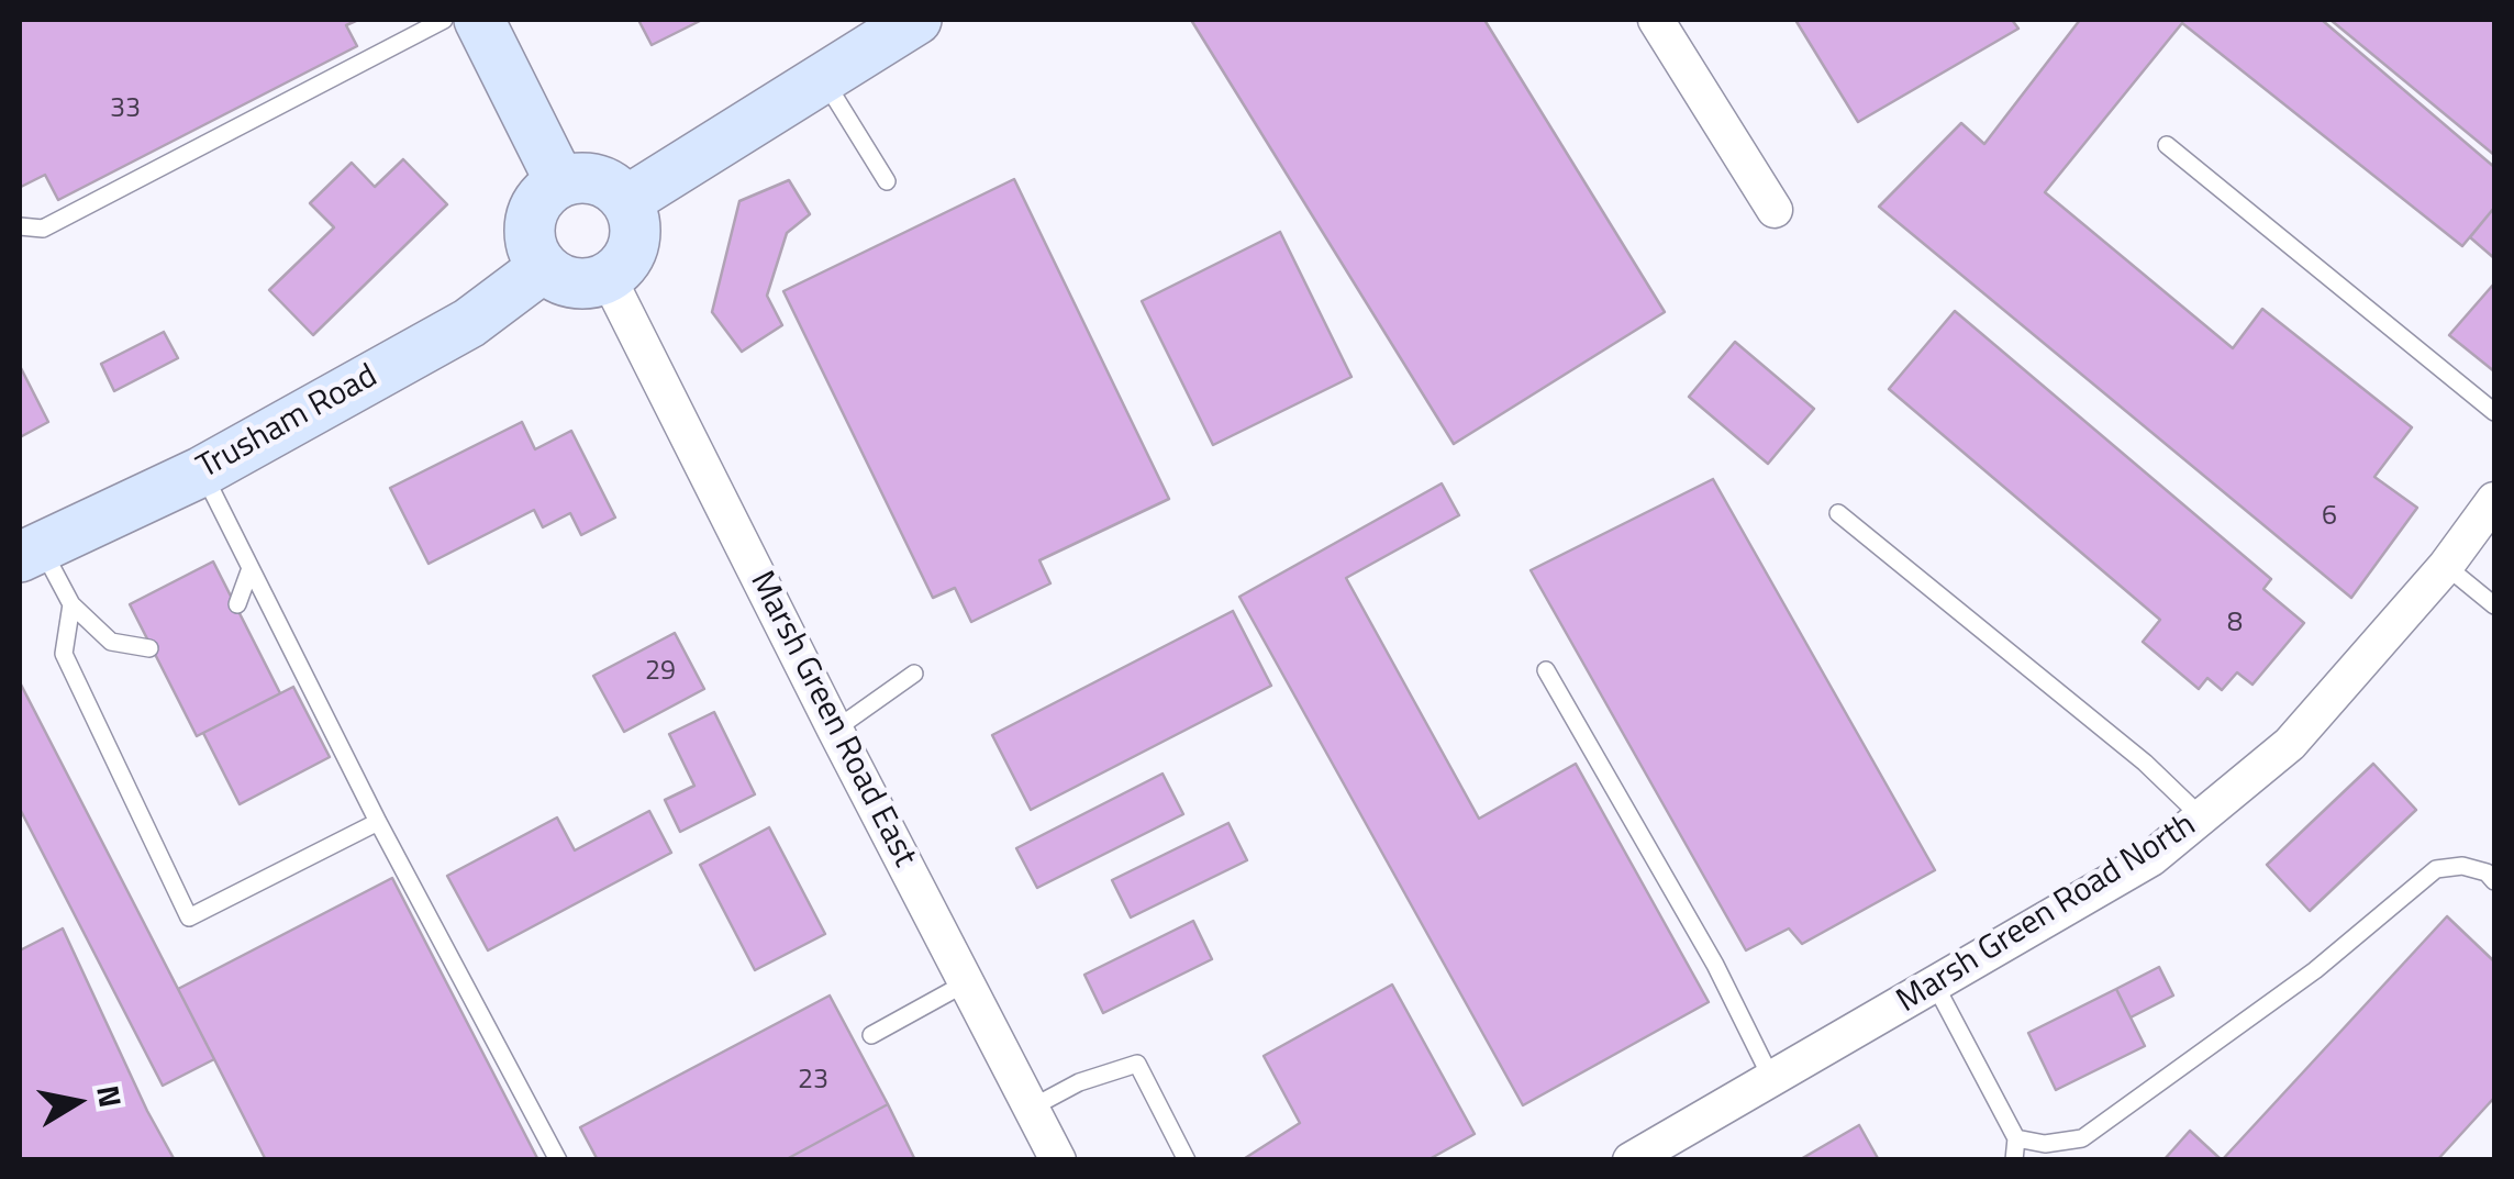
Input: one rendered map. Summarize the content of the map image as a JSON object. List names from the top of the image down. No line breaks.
{"streets":{"street":["Trusham Road","Marsh Green Road East","Marsh Green Road North"]},"crossings":[["Trusham Road","Marsh Green Road East"]],"house_numbers":["33","6","8","29","23"],"north":"right"}
